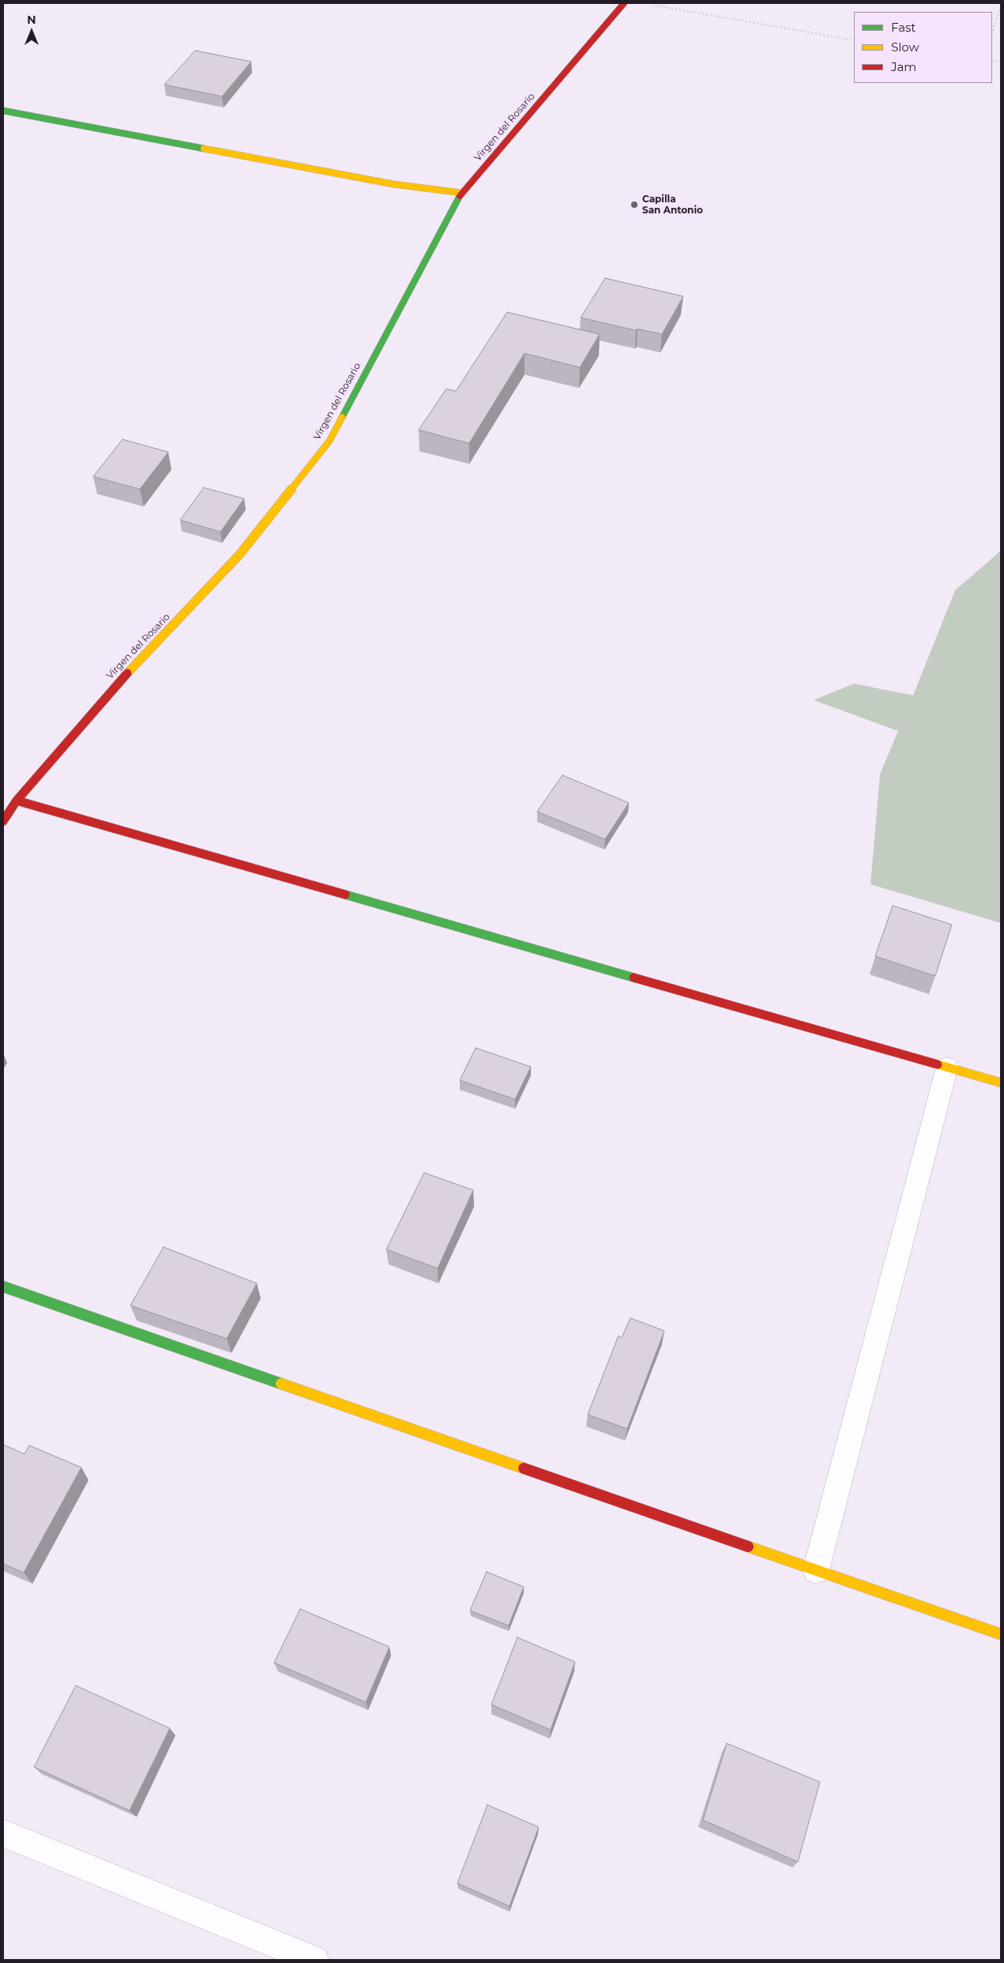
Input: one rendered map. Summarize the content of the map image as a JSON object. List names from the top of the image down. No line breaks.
{"streets":{"street":["Virgen del Rosario"]},"places":["Capilla San Antonio"],"legend":["Fast","Slow","Jam"],"north":"top"}
